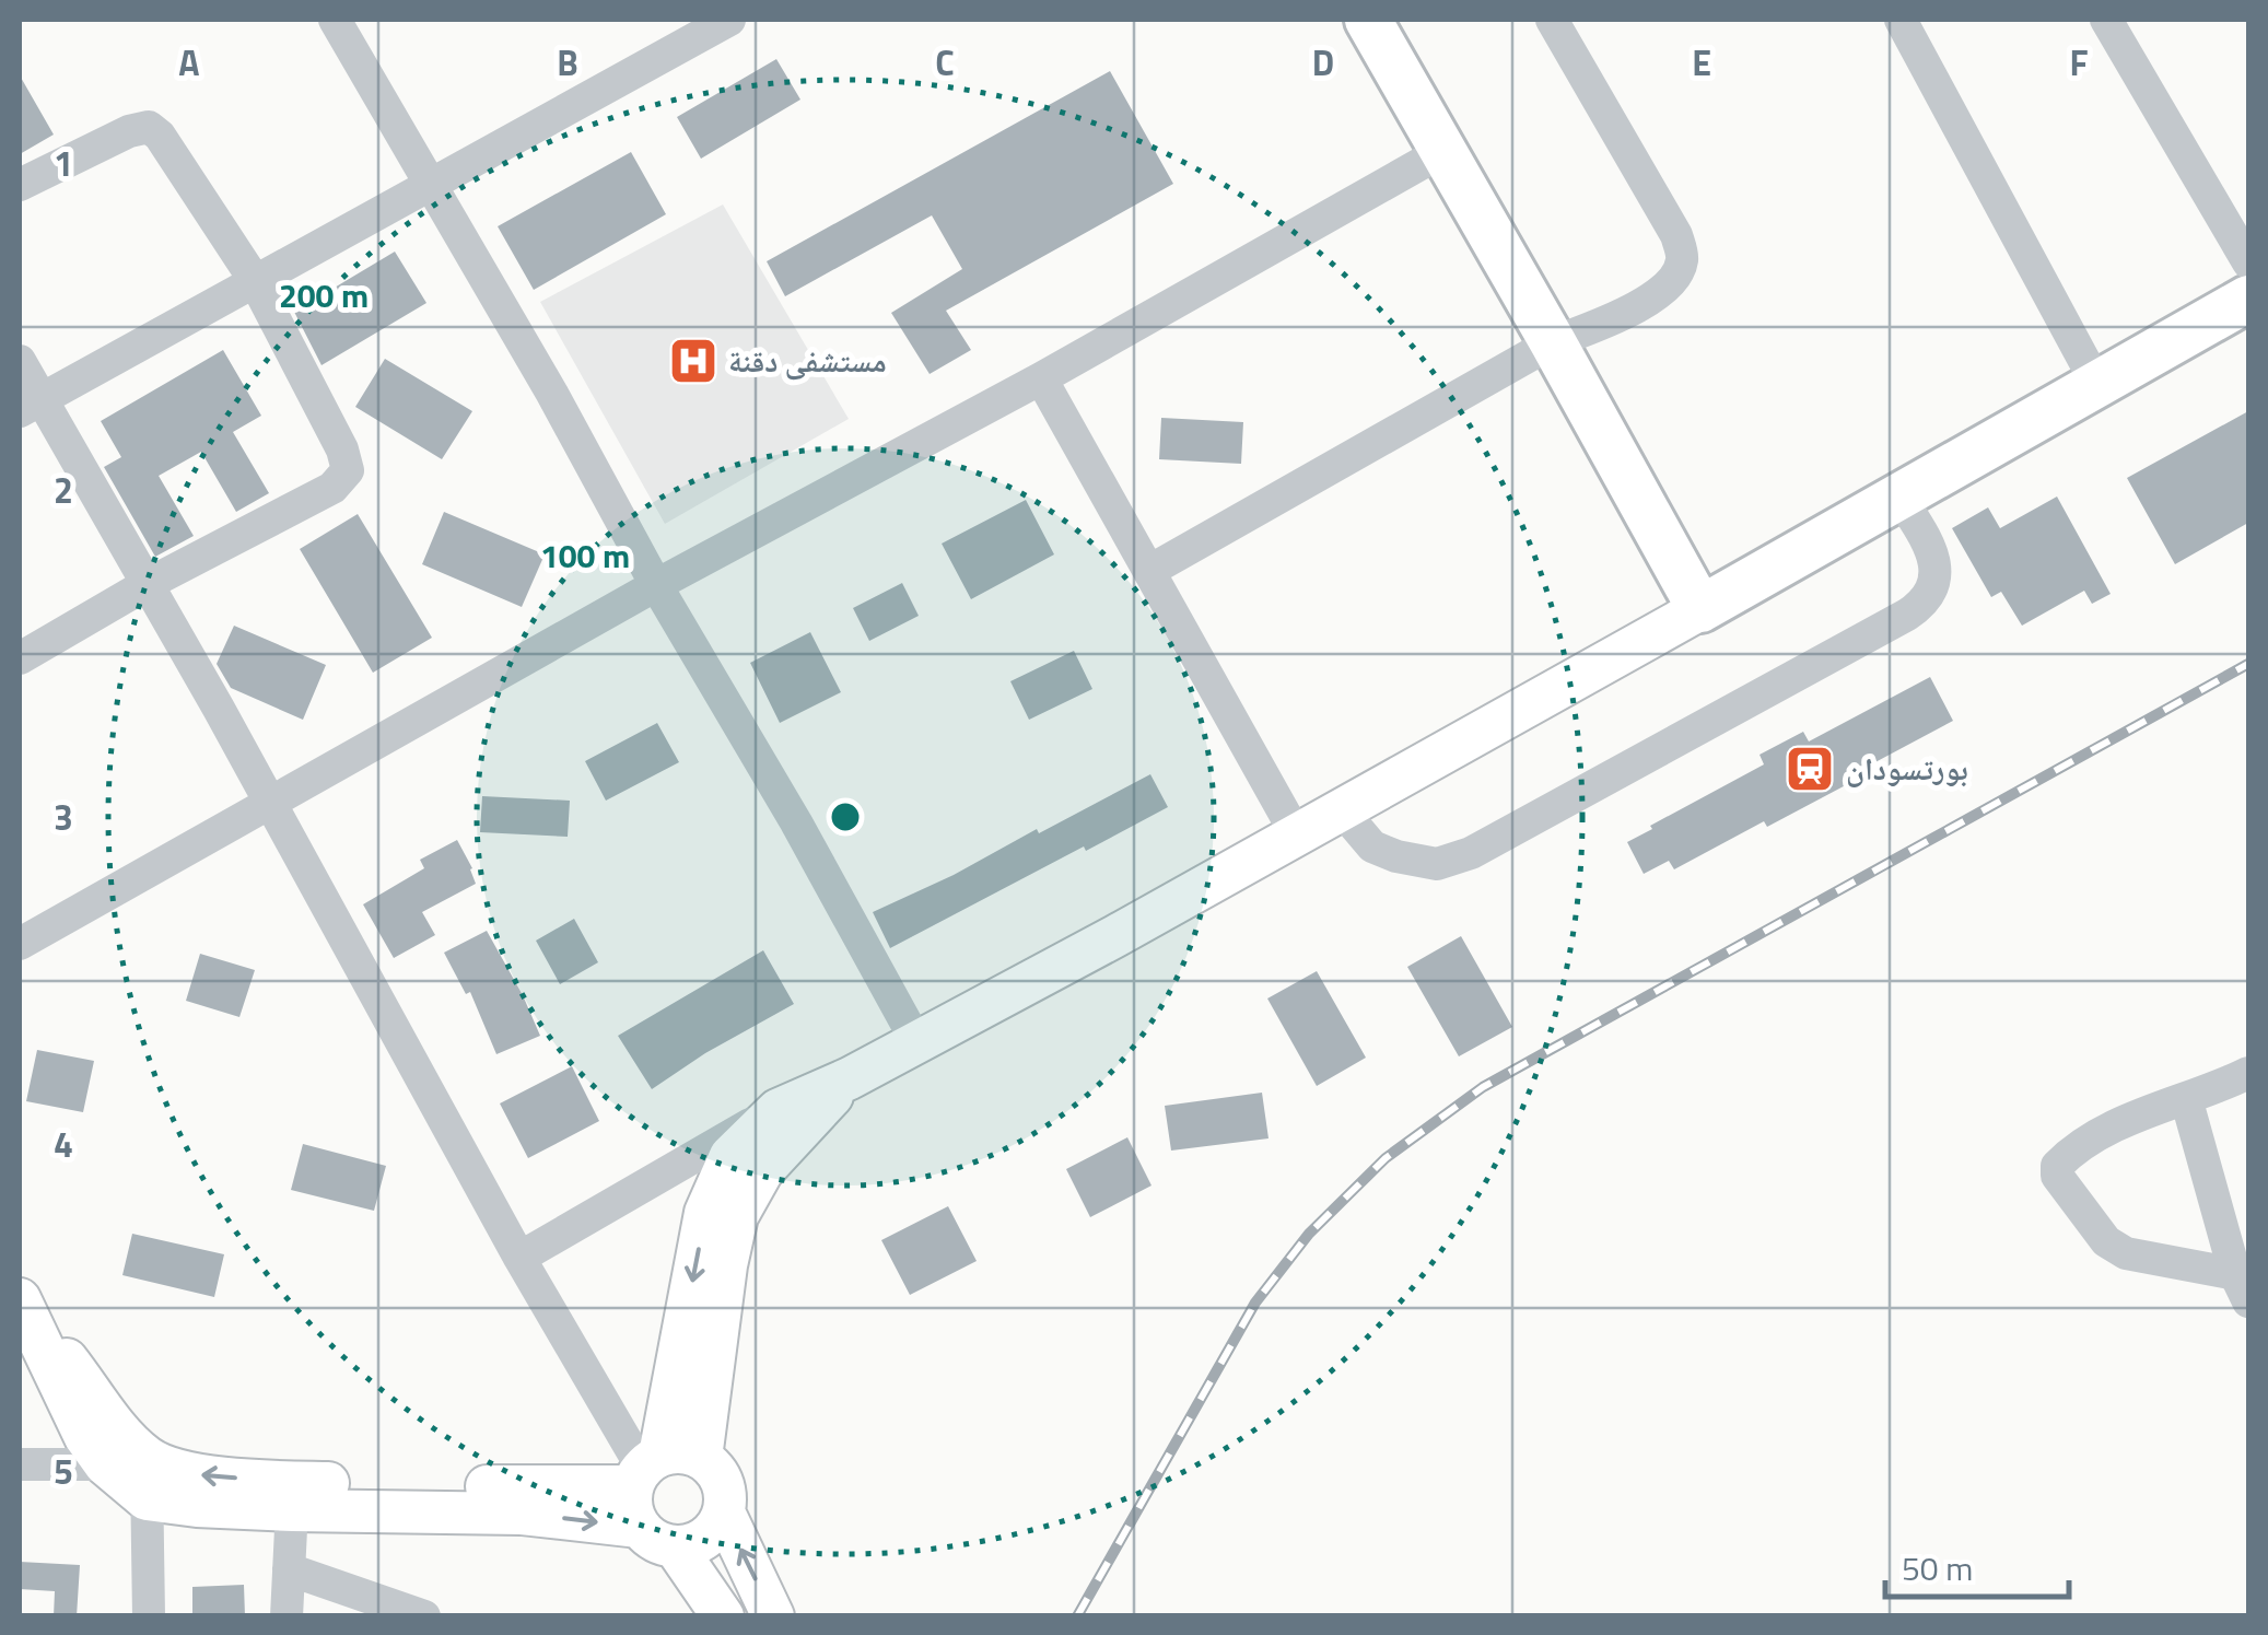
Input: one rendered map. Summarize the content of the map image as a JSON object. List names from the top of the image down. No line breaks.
{"places":{"hospital":["مستشفى دقنة"],"station":["بورتسودان"]},"scale_bar":"50 m","grid":{"columns":["A","B","C","D","E","F"],"rows":["1","2","3","4","5"]},"rings":["200 m","100 m"]}
